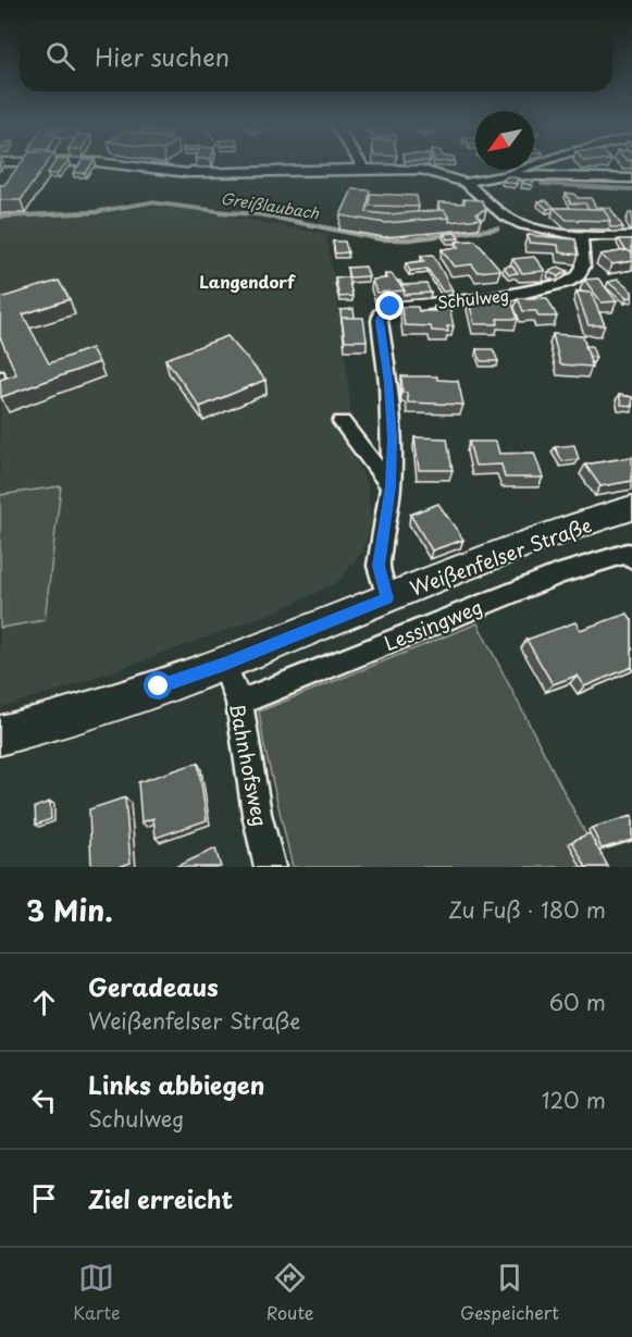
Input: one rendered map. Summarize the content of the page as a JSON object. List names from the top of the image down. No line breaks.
{"streets":{"street":["Schulweg","Weißenfelser Straße","Lessingweg","Bahnhofsweg"]},"crossings":[["Schulweg","Weißenfelser Straße"],["Weißenfelser Straße","Bahnhofsweg"],["Lessingweg","Bahnhofsweg"]],"districts":["Langendorf"],"water":["Greißlaubach"],"north":"bottom left","page":{"search":"Hier suchen","heading":["3 Min.","Zu Fuß · 180 m"],"list":[["Geradeaus","Weißenfelser Straße","60 m"],["Links abbiegen","Schulweg","120 m"],"Ziel erreicht"],"nav":["Karte","Route","Gespeichert"]}}
